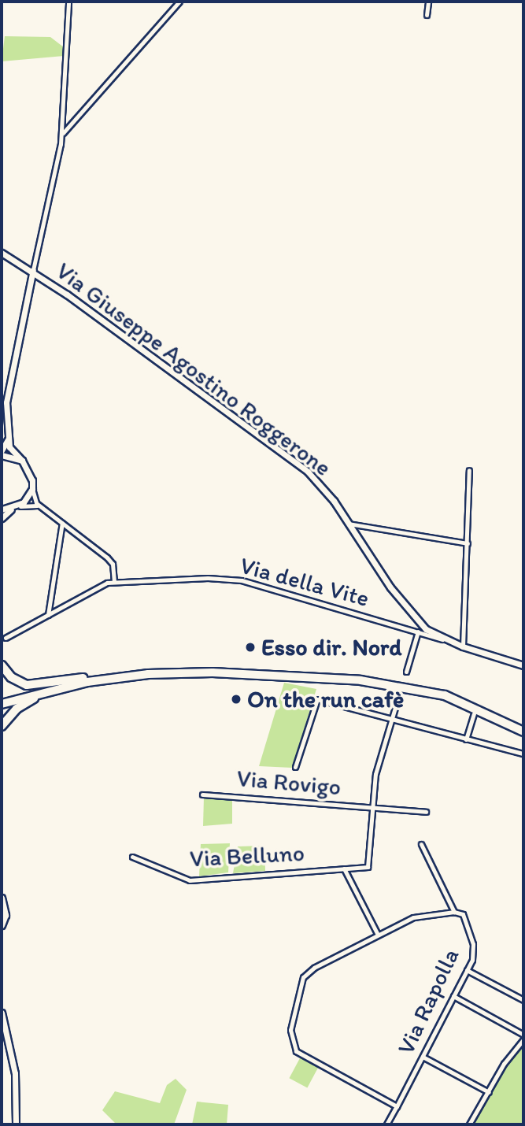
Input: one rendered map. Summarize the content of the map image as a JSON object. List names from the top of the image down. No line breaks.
{"streets":{"street":["Via Giuseppe Agostino Roggerone","Via della Vite","Via Rovigo","Via Belluno","Via Rapolla"]},"crossings":[["Via Giuseppe Agostino Roggerone","Via della Vite"],["Via Rovigo","Via Belluno"]],"places":["Esso dir. Nord","On the run cafè"]}
